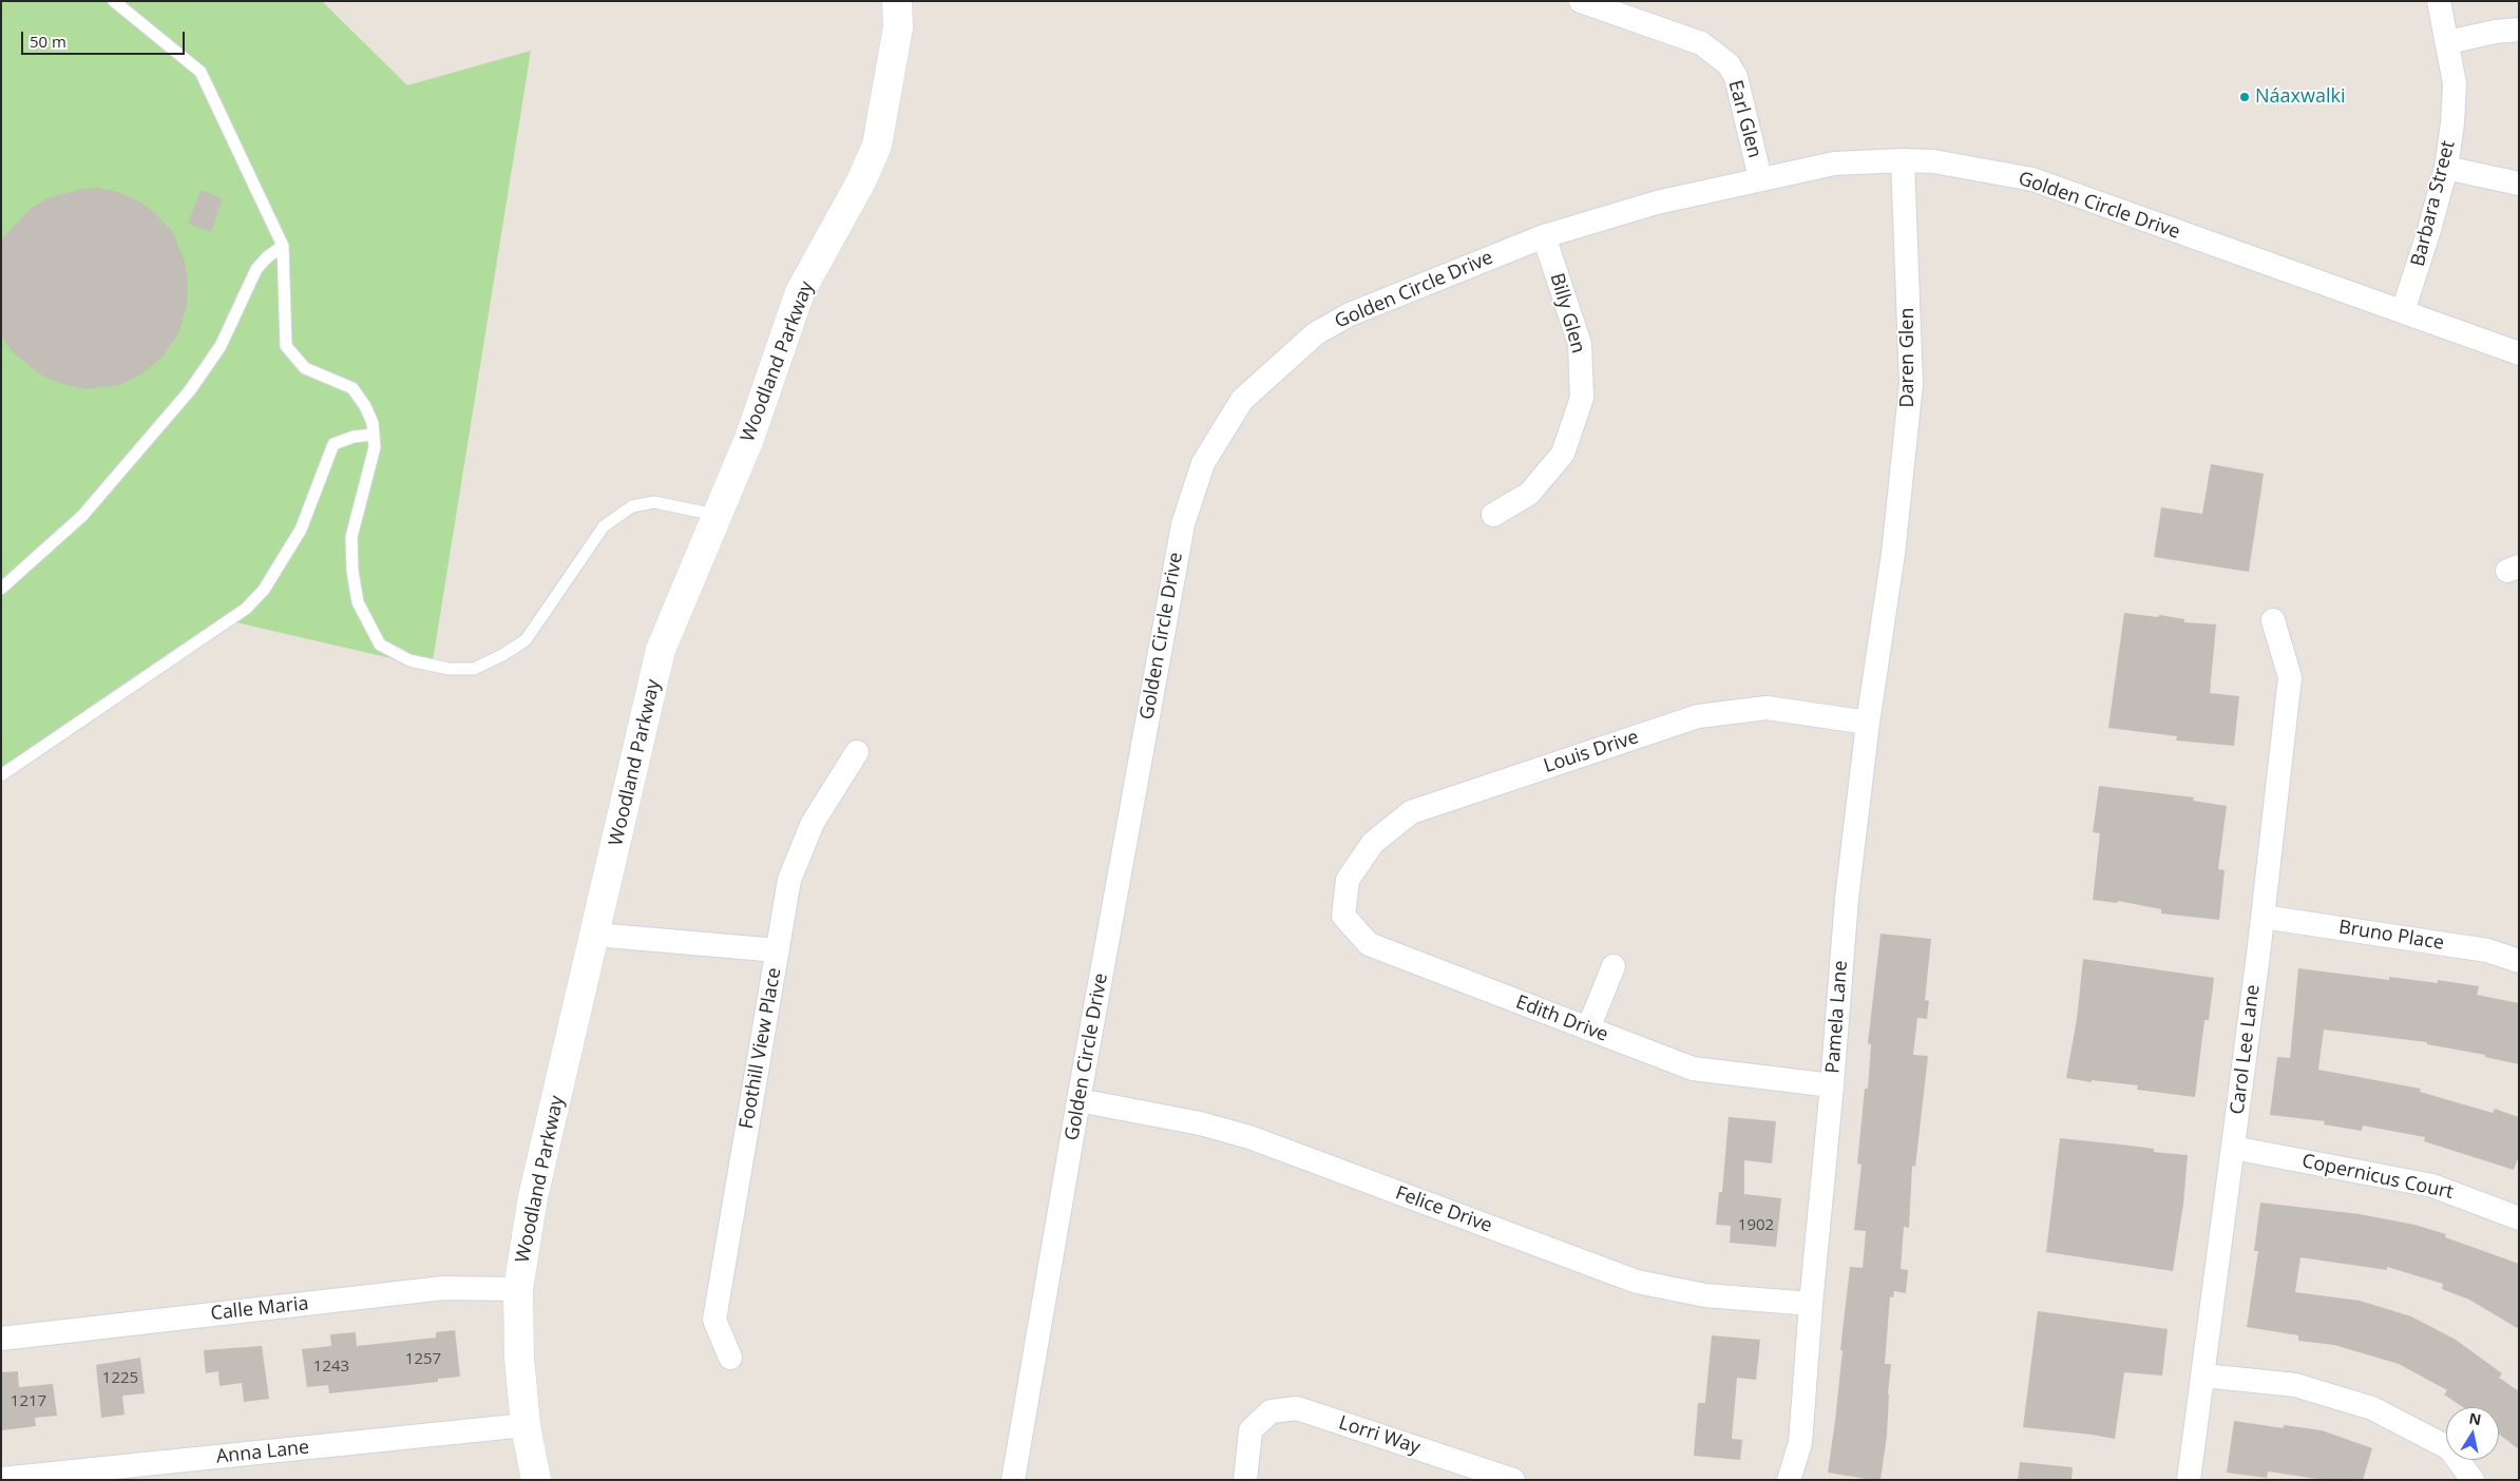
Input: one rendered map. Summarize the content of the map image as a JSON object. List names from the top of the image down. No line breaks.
{"streets":{"street":["Earl Glen","Barbara Street","Golden Circle Drive","Billy Glen","Daren Glen","Woodland Parkway","Louis Drive","Bruno Place","Pamela Lane","Edith Drive","Foothill View Place","Carol Lee Lane","Copernicus Court","Felice Drive","Calle Maria","Lorri Way","Anna Lane"]},"crossings":[["Earl Glen","Golden Circle Drive"],["Barbara Street","Golden Circle Drive"],["Golden Circle Drive","Billy Glen"],["Golden Circle Drive","Daren Glen"],["Golden Circle Drive","Felice Drive"],["Daren Glen","Pamela Lane"],["Woodland Parkway","Calle Maria"],["Woodland Parkway","Anna Lane"],["Louis Drive","Pamela Lane"],["Louis Drive","Edith Drive"],["Bruno Place","Carol Lee Lane"],["Pamela Lane","Edith Drive"],["Pamela Lane","Felice Drive"],["Carol Lee Lane","Copernicus Court"]],"places":["Náaxwalki"],"house_numbers":["1902","1257","1243","1225","1217"],"scale_bar":"50 m","north":"top"}
